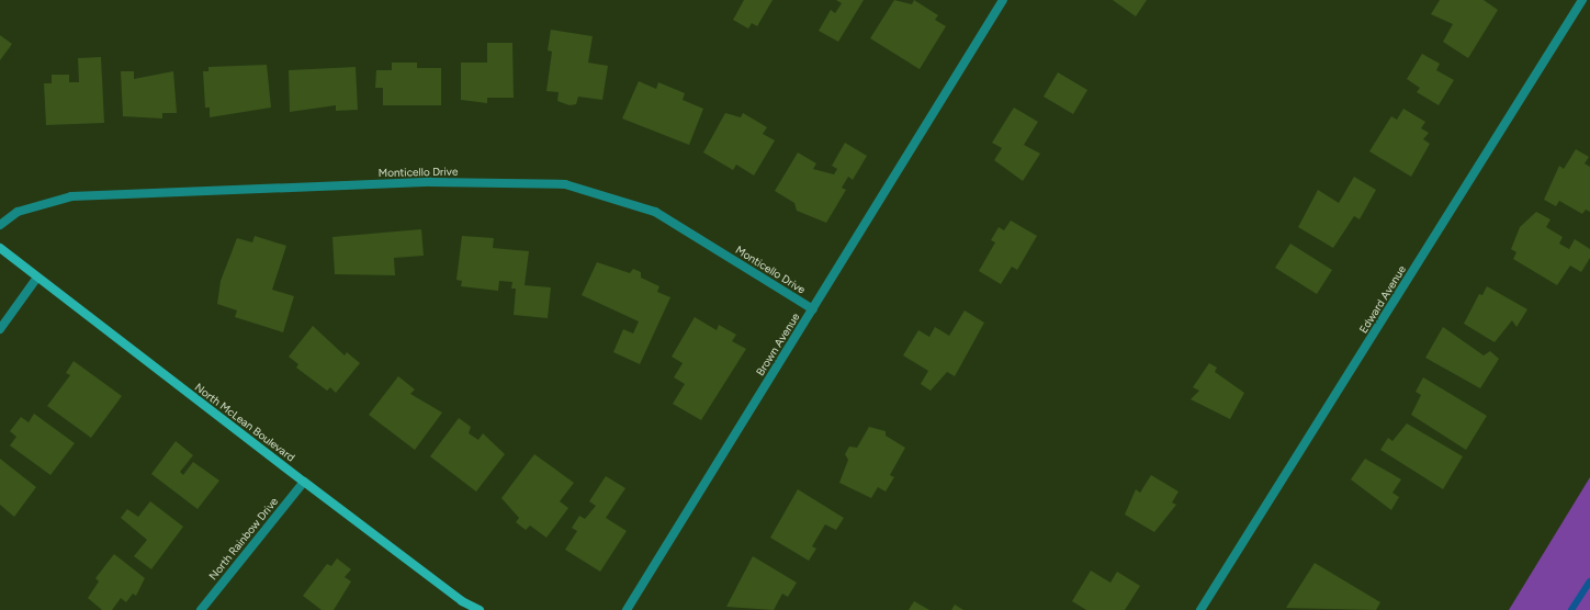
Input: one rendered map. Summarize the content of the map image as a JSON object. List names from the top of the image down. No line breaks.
{"streets":{"main road":["North McLean Boulevard"],"street":["Monticello Drive","Edward Avenue","Brown Avenue","North Rainbow Drive"]},"crossings":[["Monticello Drive","Brown Avenue"],["North McLean Boulevard","North Rainbow Drive"]]}
